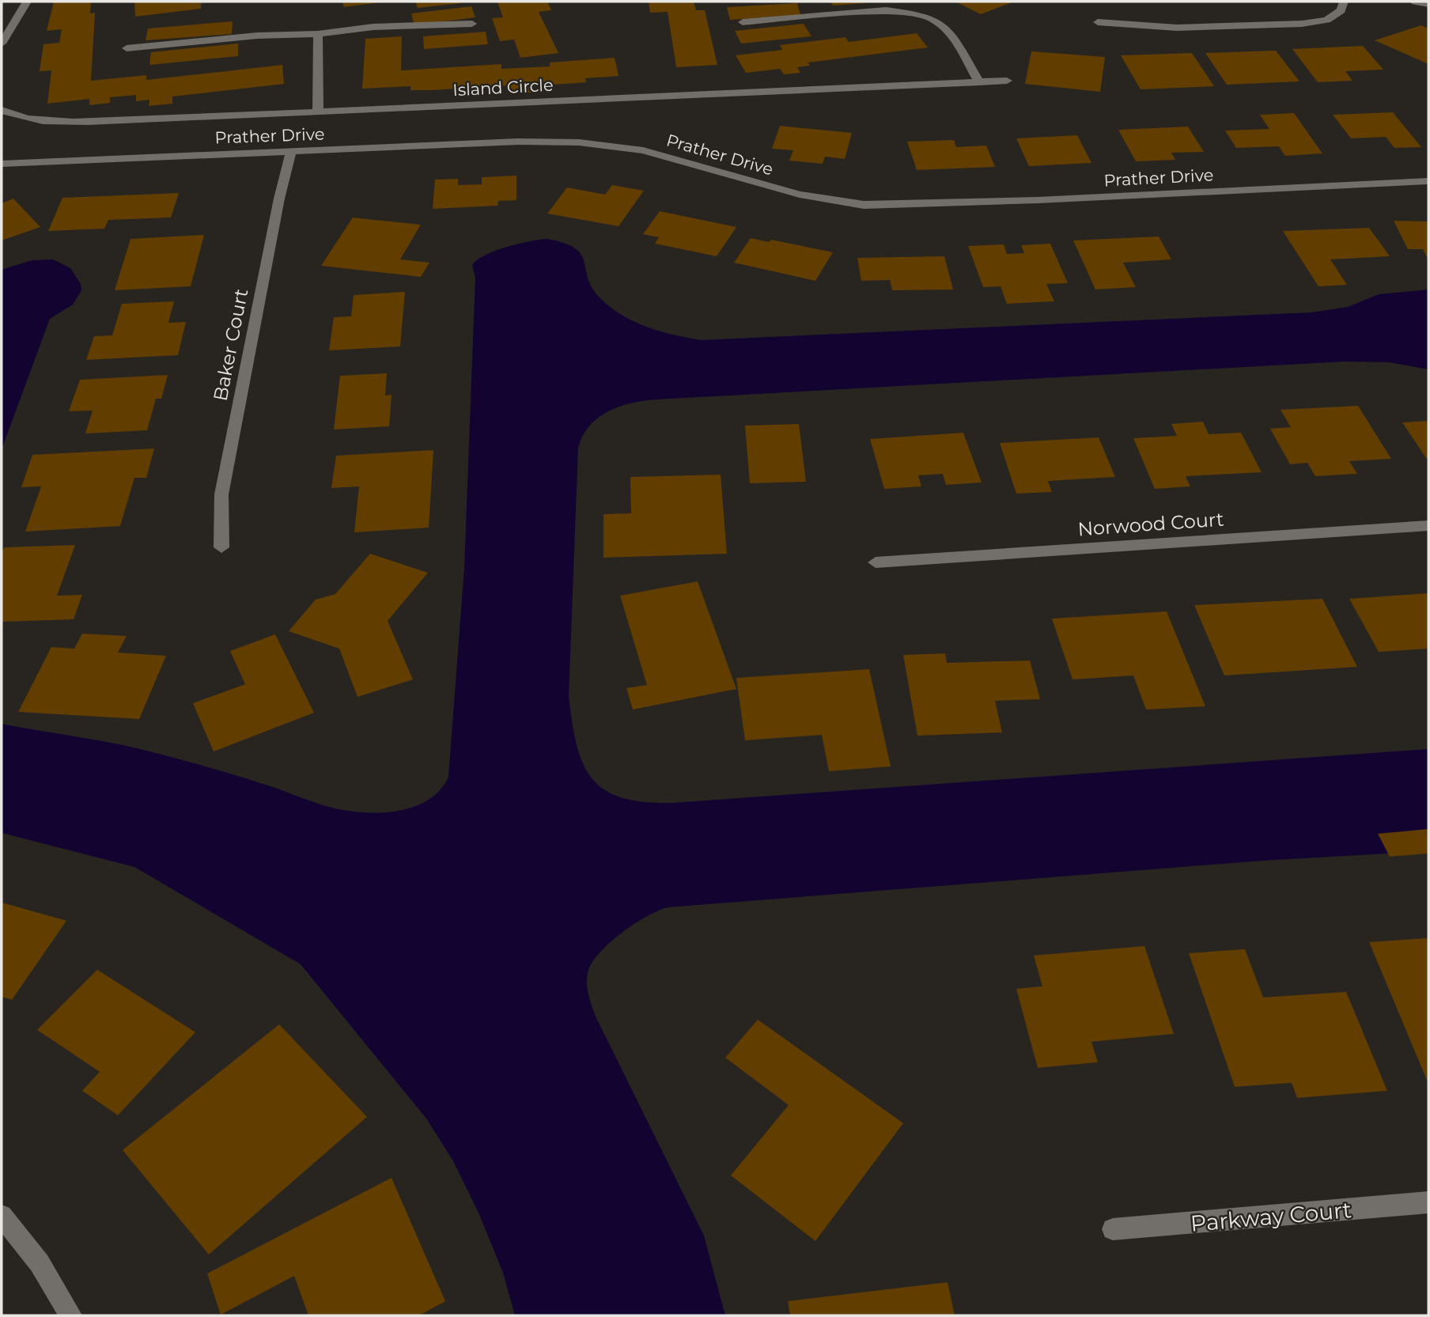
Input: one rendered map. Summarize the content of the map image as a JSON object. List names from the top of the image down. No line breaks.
{"streets":{"street":["Island Circle","Prather Drive","Baker Court","Norwood Court","Parkway Court"]},"crossings":[["Prather Drive","Baker Court"]]}
